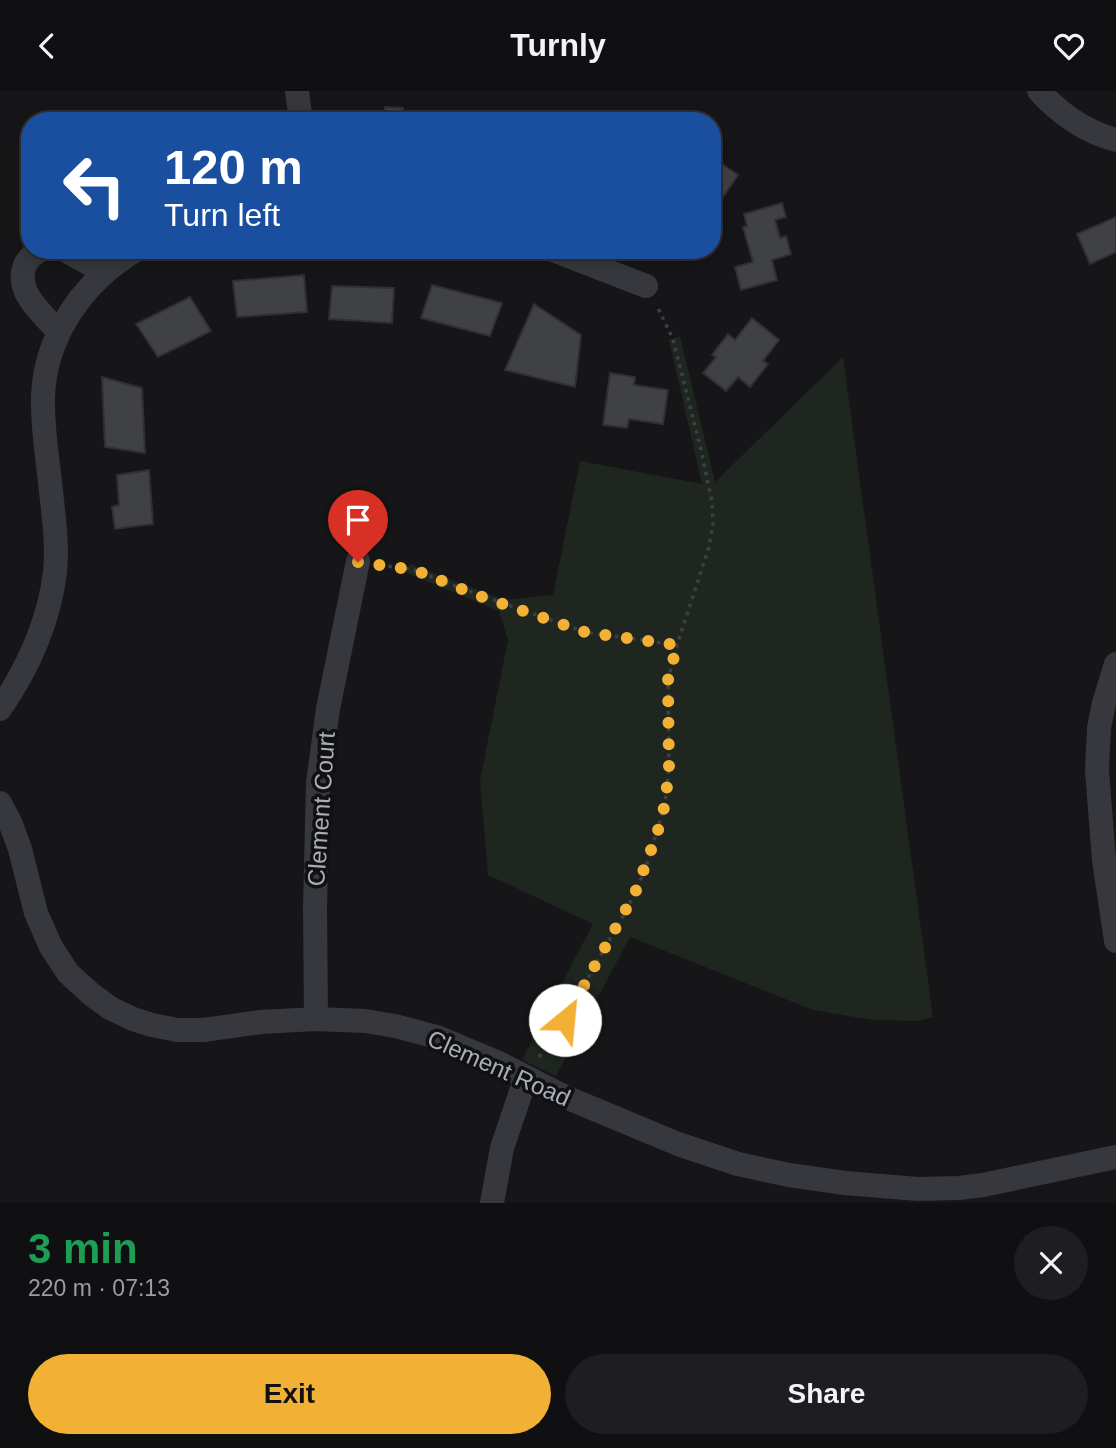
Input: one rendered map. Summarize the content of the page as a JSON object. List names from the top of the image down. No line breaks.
{"streets":{"street":["Clement Court","Clement Road"]},"crossings":[["Clement Court","Clement Road"]],"page":{"header":"Turnly","turn":["120 m","Turn left"],"heading":["3 min","220 m · 07:13"],"buttons":["Exit","Share"]}}
